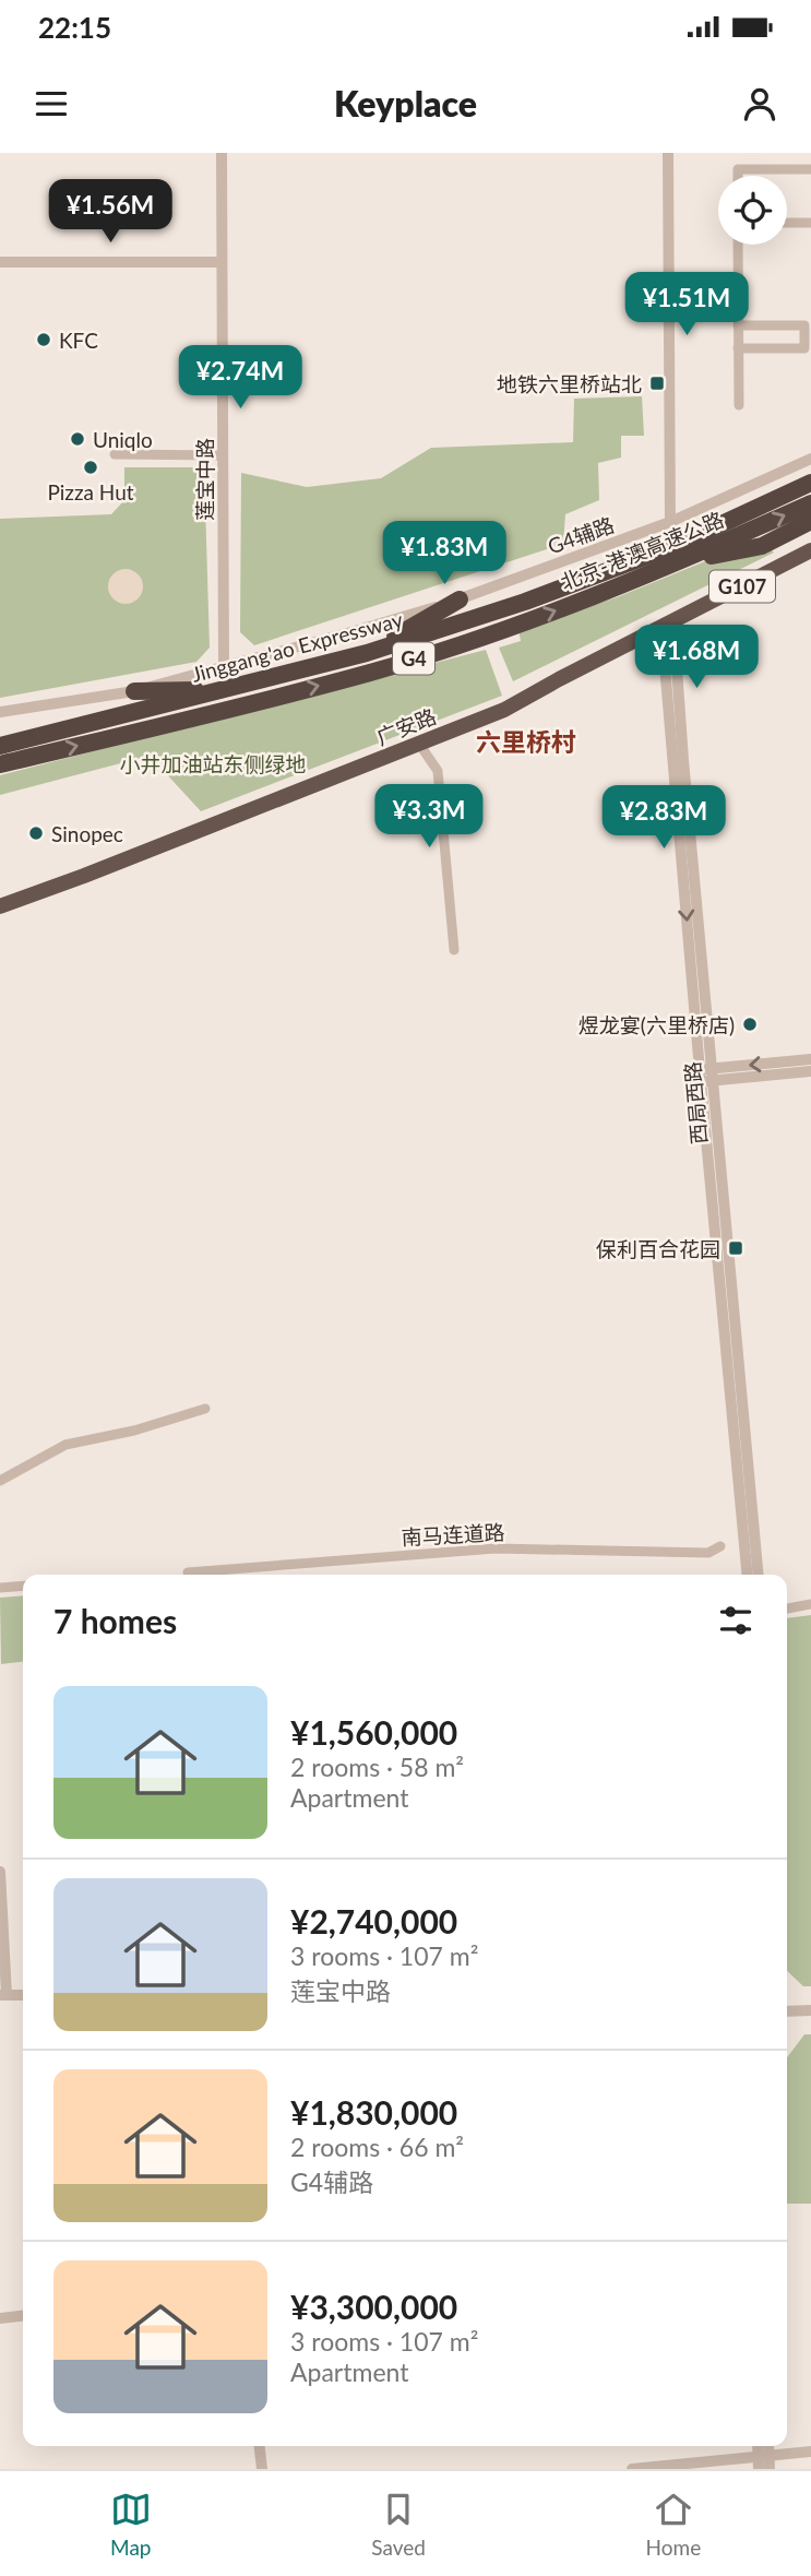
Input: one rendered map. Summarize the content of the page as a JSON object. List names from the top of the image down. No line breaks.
{"streets":{"highway":["北京-港澳高速公路","G107","Jinggang'ao Expressway","G4","广安路"],"street":["莲宝中路","G4辅路","西局西路","南马连道路"]},"crossings":[["莲宝中路","G4辅路"],["广安路","西局西路"]],"districts":["六里桥村"],"parks":["小井加油站东侧绿地"],"places":{"other":["KFC","Uniqlo","Pizza Hut","Sinopec","煜龙宴(六里桥店)"],"transit":["地铁六里桥站北","保利百合花园"]},"page":{"status":"22:15","header":"Keyplace","price":["¥1.56M","¥1.51M","¥2.74M","¥1.83M","¥1.68M","¥3.3M","¥2.83M"],"heading":"7 homes","list":[{"name":"¥1,560,000","note":"2 rooms · 58 m² · Apartment"},{"name":"¥2,740,000","note":"3 rooms · 107 m² · 莲宝中路"},{"name":"¥1,830,000","note":"2 rooms · 66 m² · G4辅路"},{"name":"¥3,300,000","note":"3 rooms · 107 m² · Apartment"}],"tabs":["Map","Saved","Home"]}}
